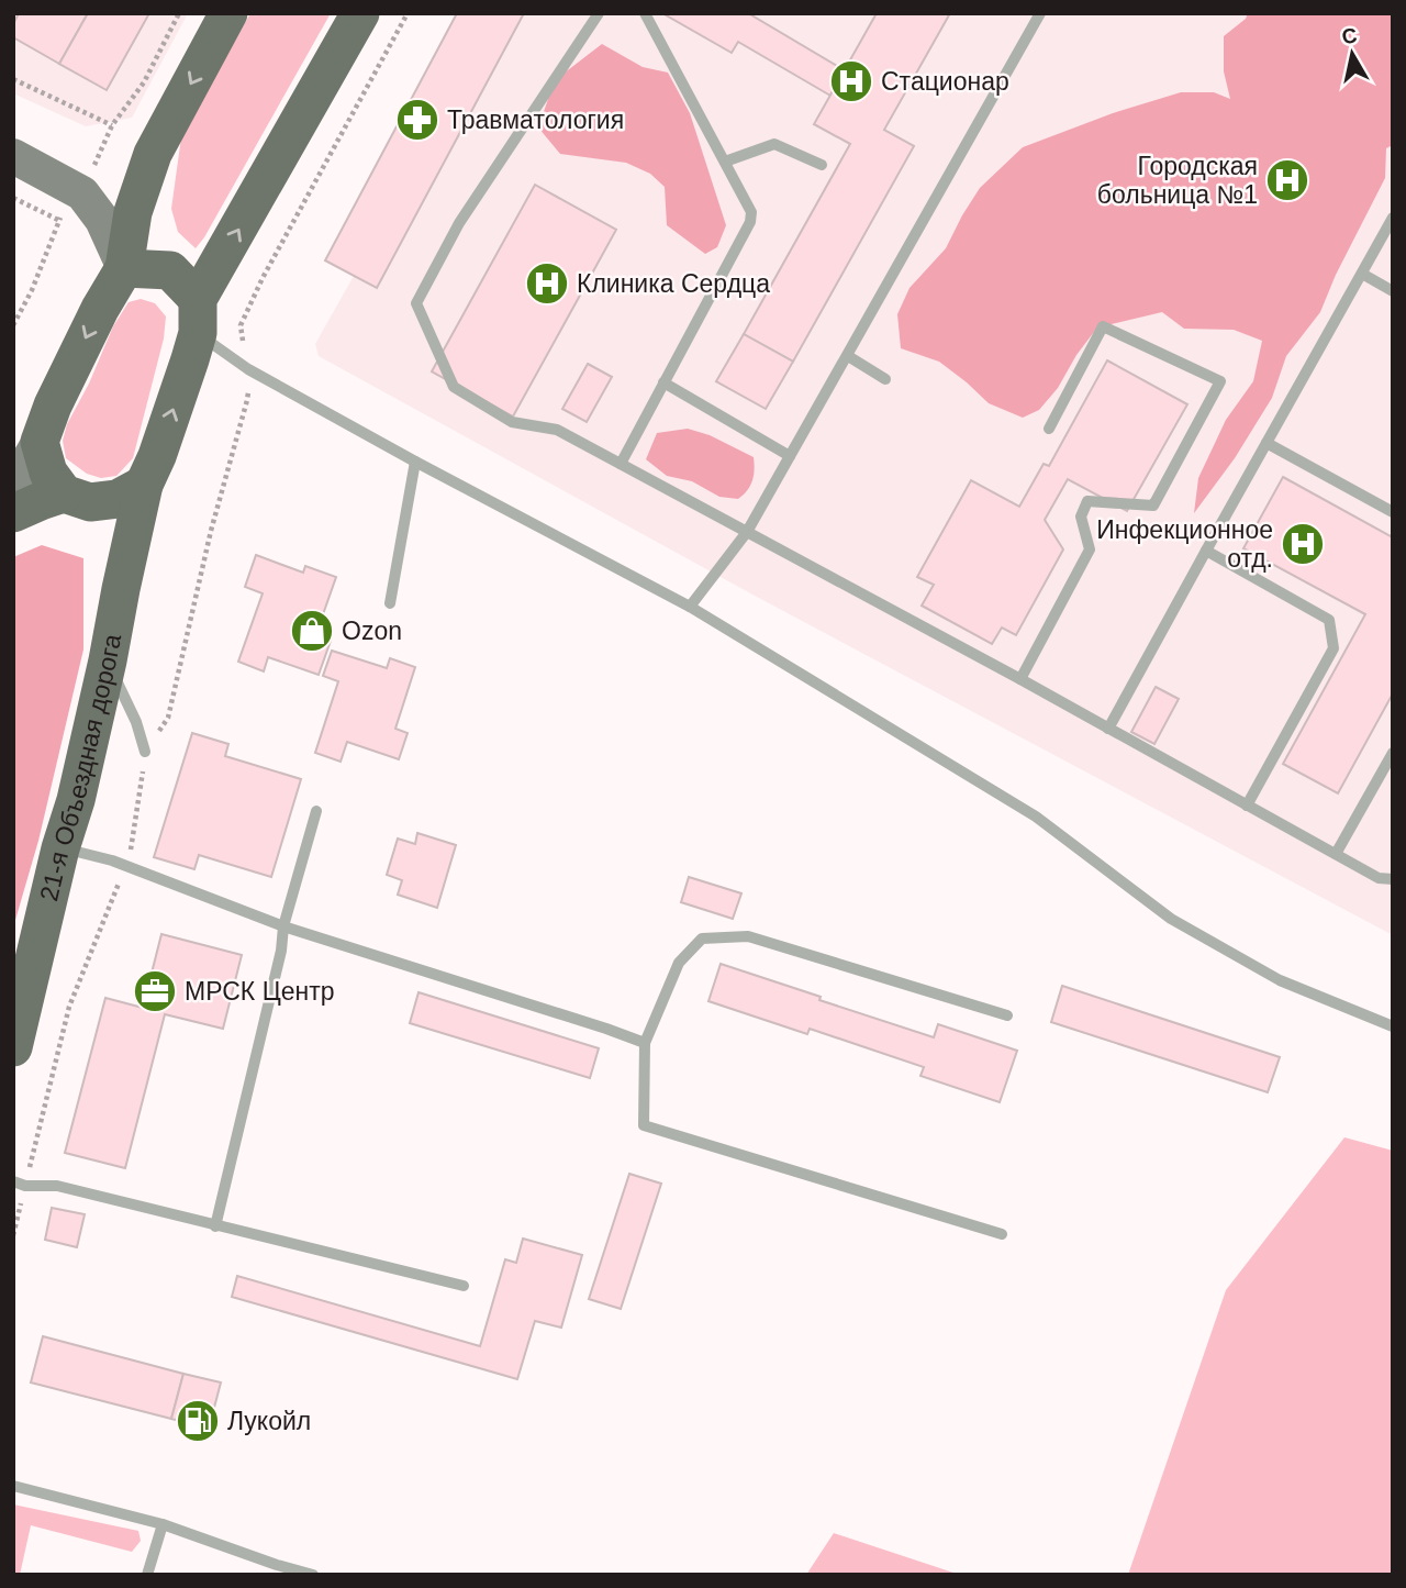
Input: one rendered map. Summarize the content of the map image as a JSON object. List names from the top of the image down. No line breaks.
{"streets":{"main road":["21-я Объездная дорога"]},"places":{"hospital":["Стационар","Городская больница №1","Клиника Сердца","Инфекционное отд."],"pharmacy":["Травматология"],"shop":["Ozon"],"office":["МРСК Центр"],"fuel station":["Лукойл"]},"north":"top"}
